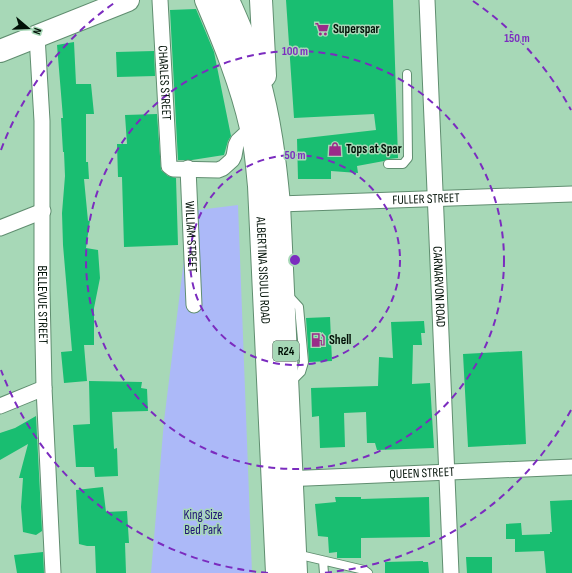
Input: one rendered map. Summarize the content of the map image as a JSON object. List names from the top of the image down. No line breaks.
{"streets":{"main road":["ALBERTINA SISULU ROAD","R24"],"street":["CHARLES STREET","FULLER STREET","WILLIAM STREET","CARNARVON ROAD","BELLEVUE STREET","QUEEN STREET"]},"crossings":[["CHARLES STREET","WILLIAM STREET"],["FULLER STREET","ALBERTINA SISULU ROAD"],["FULLER STREET","CARNARVON ROAD"],["ALBERTINA SISULU ROAD","QUEEN STREET"],["CARNARVON ROAD","QUEEN STREET"]],"parks":["King Size Bed Park"],"places":{"supermarket":["Superspar"],"shop":["Tops at Spar"],"fuel station":["Shell"]},"north":"right","rings":["150 m","100 m","50 m"]}
